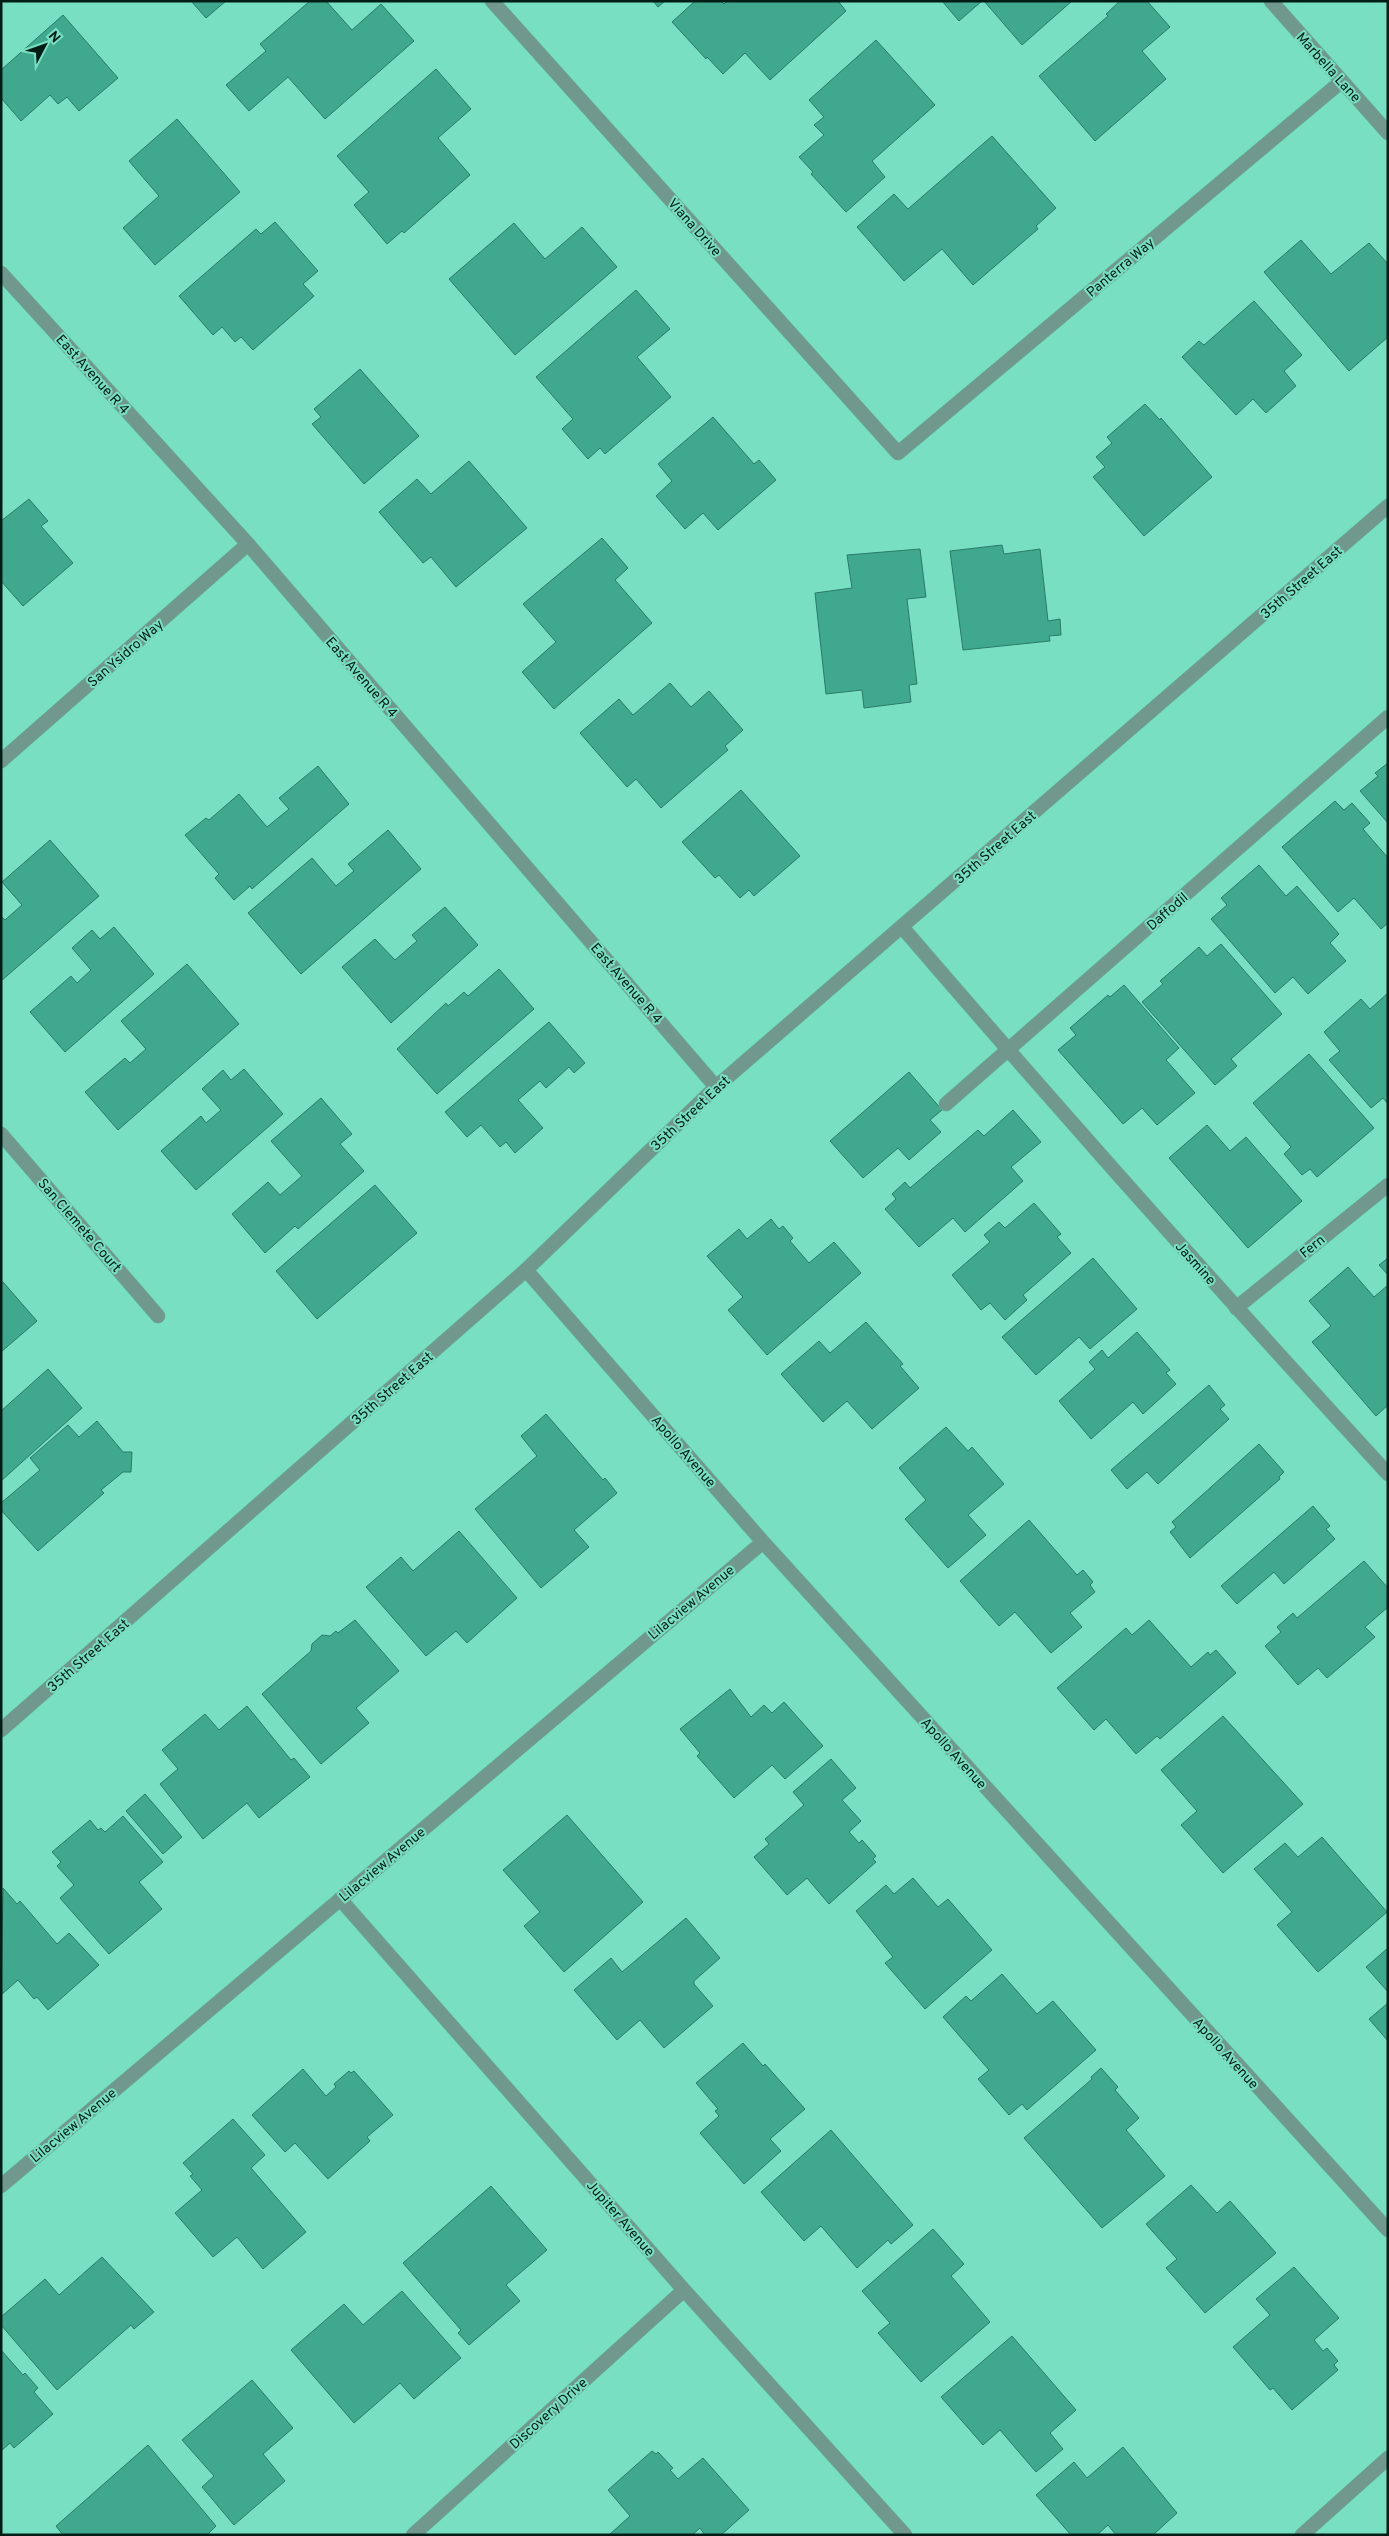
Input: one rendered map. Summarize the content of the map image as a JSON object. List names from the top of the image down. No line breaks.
{"streets":{"street":["Marbella Lane","Viana Drive","Panterra Way","East Avenue R 4","35th Street East","San Ysidro Way","Daffodil","San Clemete Court","Fern","Jasmine","Apollo Avenue","Lilacview Avenue","Jupiter Avenue","Discovery Drive"]},"crossings":[["Marbella Lane","Panterra Way"],["Viana Drive","Panterra Way"],["East Avenue R 4","35th Street East"],["East Avenue R 4","San Ysidro Way"],["35th Street East","Jasmine"],["35th Street East","Apollo Avenue"],["Daffodil","Jasmine"],["Fern","Jasmine"],["Apollo Avenue","Lilacview Avenue"],["Lilacview Avenue","Jupiter Avenue"],["Jupiter Avenue","Discovery Drive"]],"north":"top right"}
